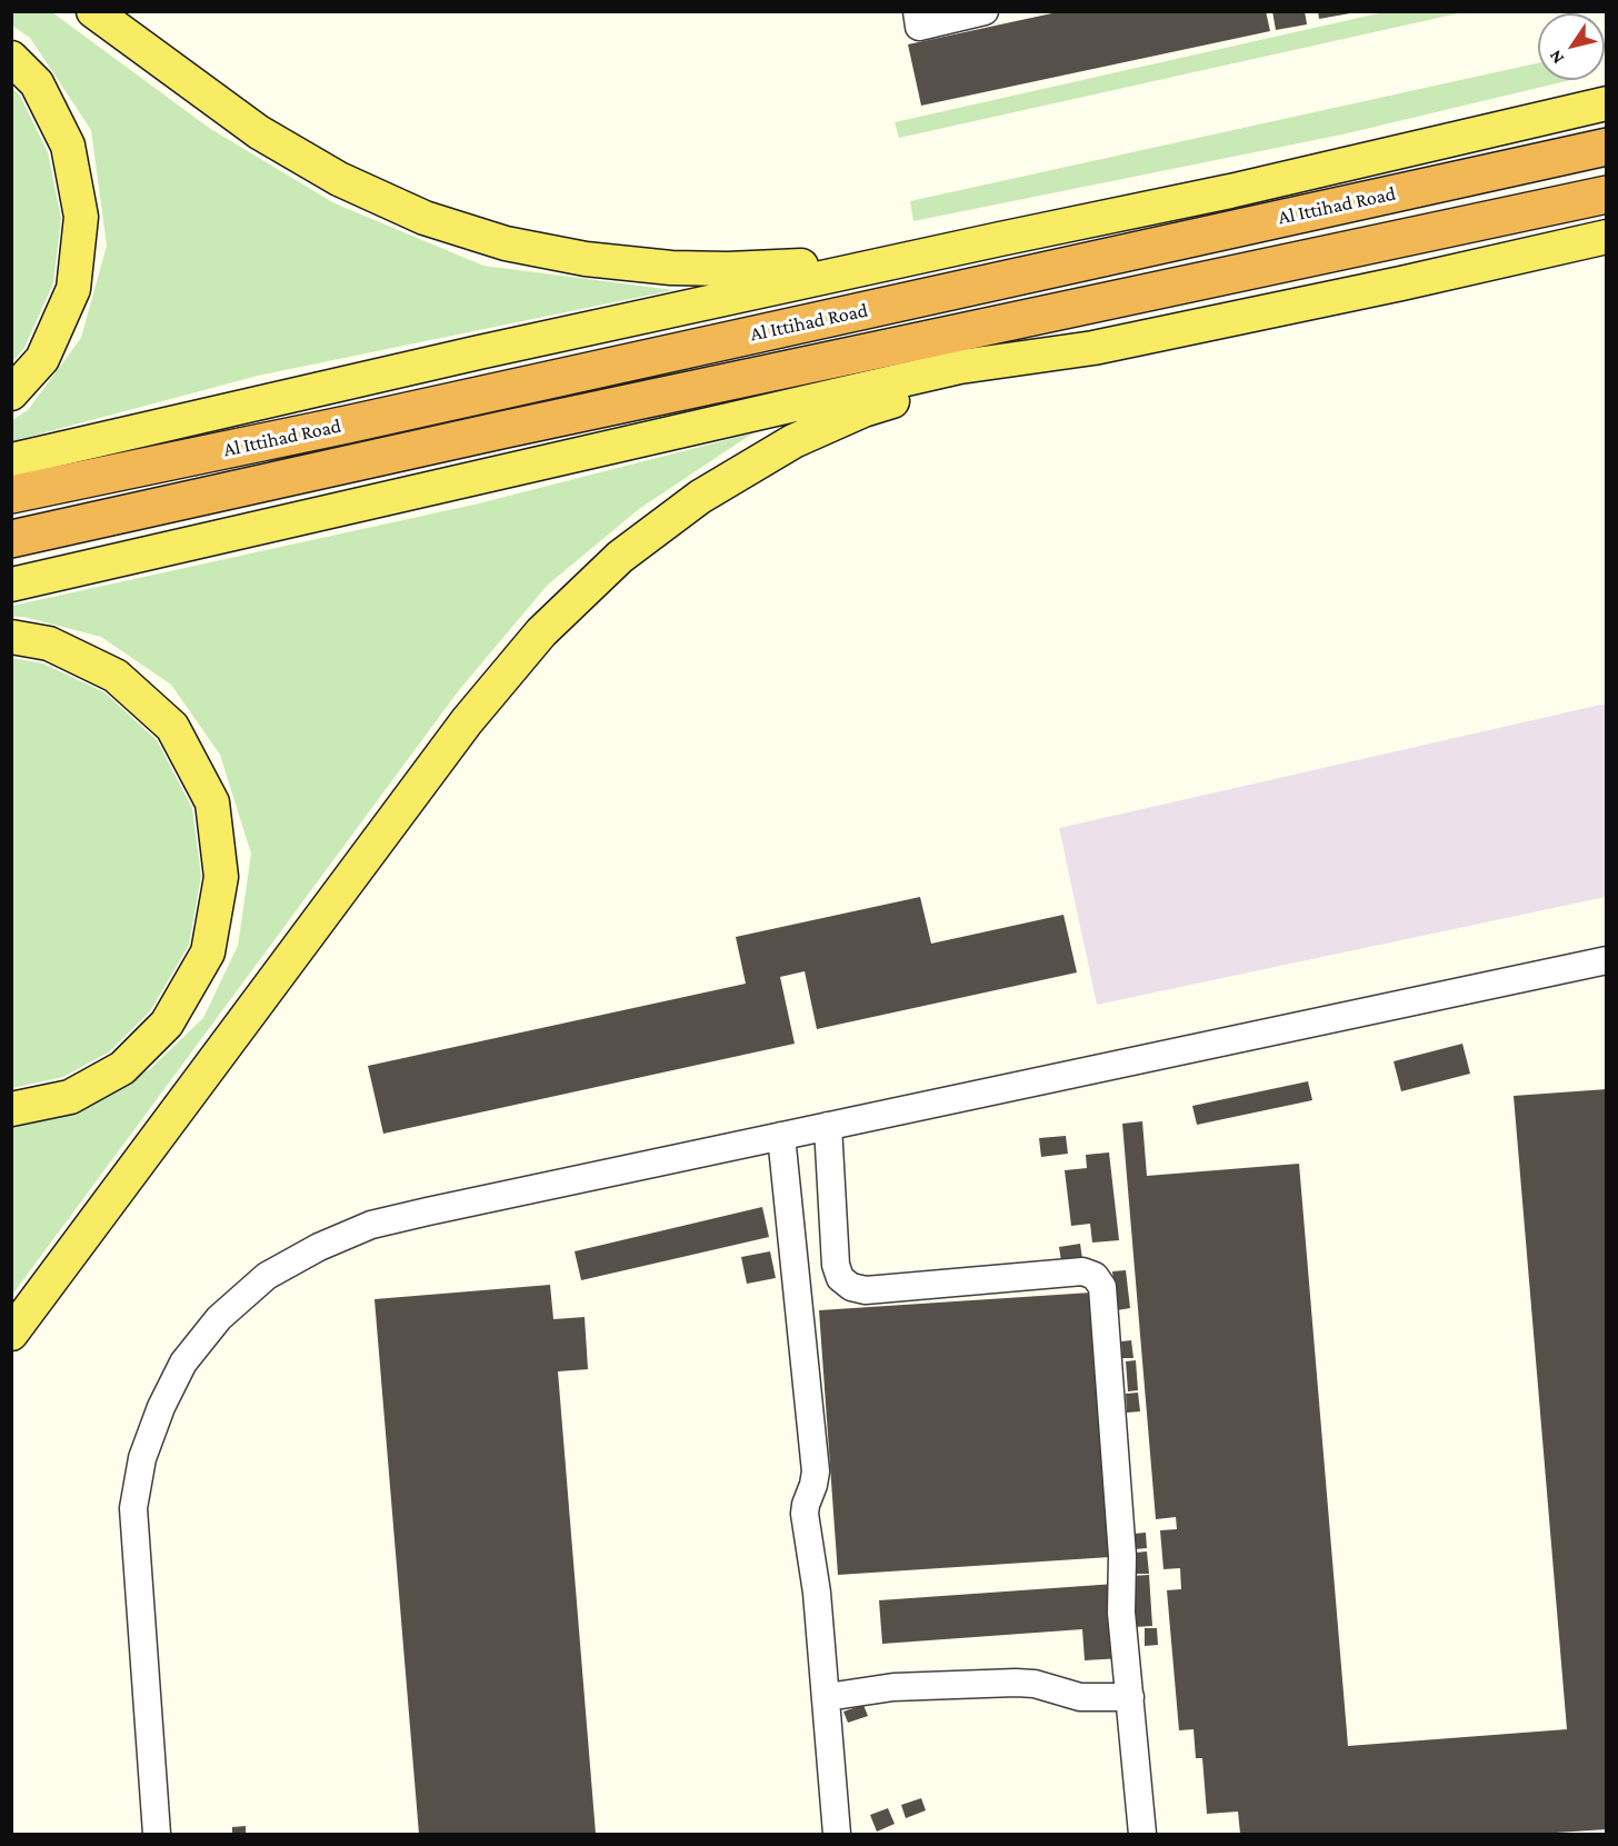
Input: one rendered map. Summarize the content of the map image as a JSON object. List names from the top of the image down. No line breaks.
{"streets":{"highway":["Al Ittihad Road"]},"north":"bottom left"}
